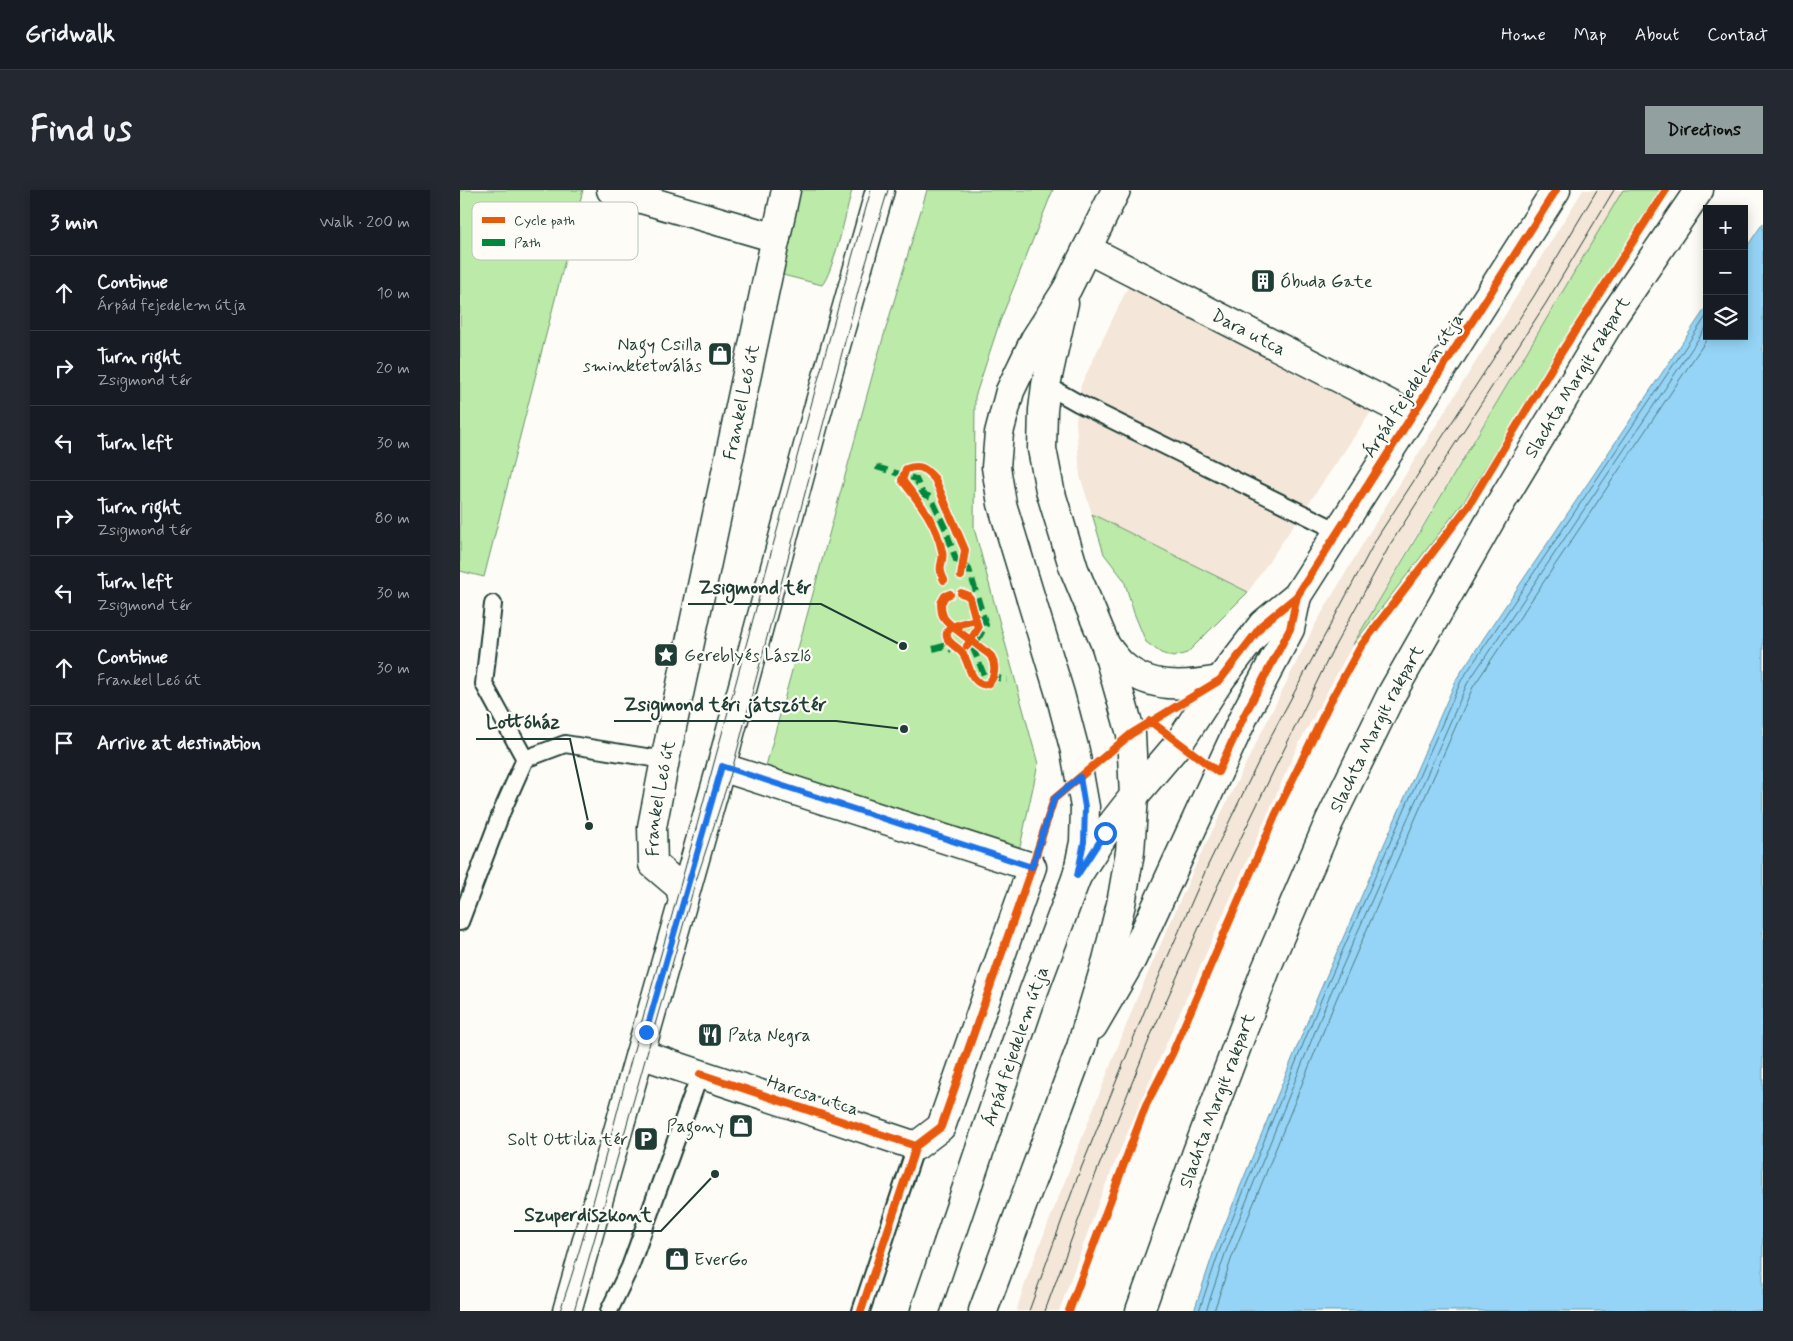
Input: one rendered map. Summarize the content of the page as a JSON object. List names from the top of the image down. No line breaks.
{"streets":{"street":["Dara utca","Slachta Margit rakpart","Árpád fejedelem útja","Frankel Leó út","Harcsa utca"]},"crossings":[["Dara utca","Árpád fejedelem útja"]],"places":{"building":["Óbuda Gate"],"shop":["Nagy Csilla sminktetoválás","Pagony","EverGo"],"other":["Zsigmond tér","Zsigmond téri játszótér","Lottóház","Szuperdiszkont"],"place":["Gereblyés László"],"restaurant":["Pata Negra"],"parking":["Solt Ottilia tér"]},"legend":["Cycle path","Path"],"page":{"header":"Gridwalk","nav":["Home","Map","About","Contact"],"buttons":"Directions","title":"Find us","heading":["3 min","Walk · 200 m"],"map_buttons":["+","−"],"list":[["Continue","Árpád fejedelem útja","10 m"],["Turn right","Zsigmond tér","20 m"],["Turn left","30 m"],["Turn right","Zsigmond tér","80 m"],["Turn left","Zsigmond tér","30 m"],["Continue","Frankel Leó út","30 m"],"Arrive at destination"]}}
